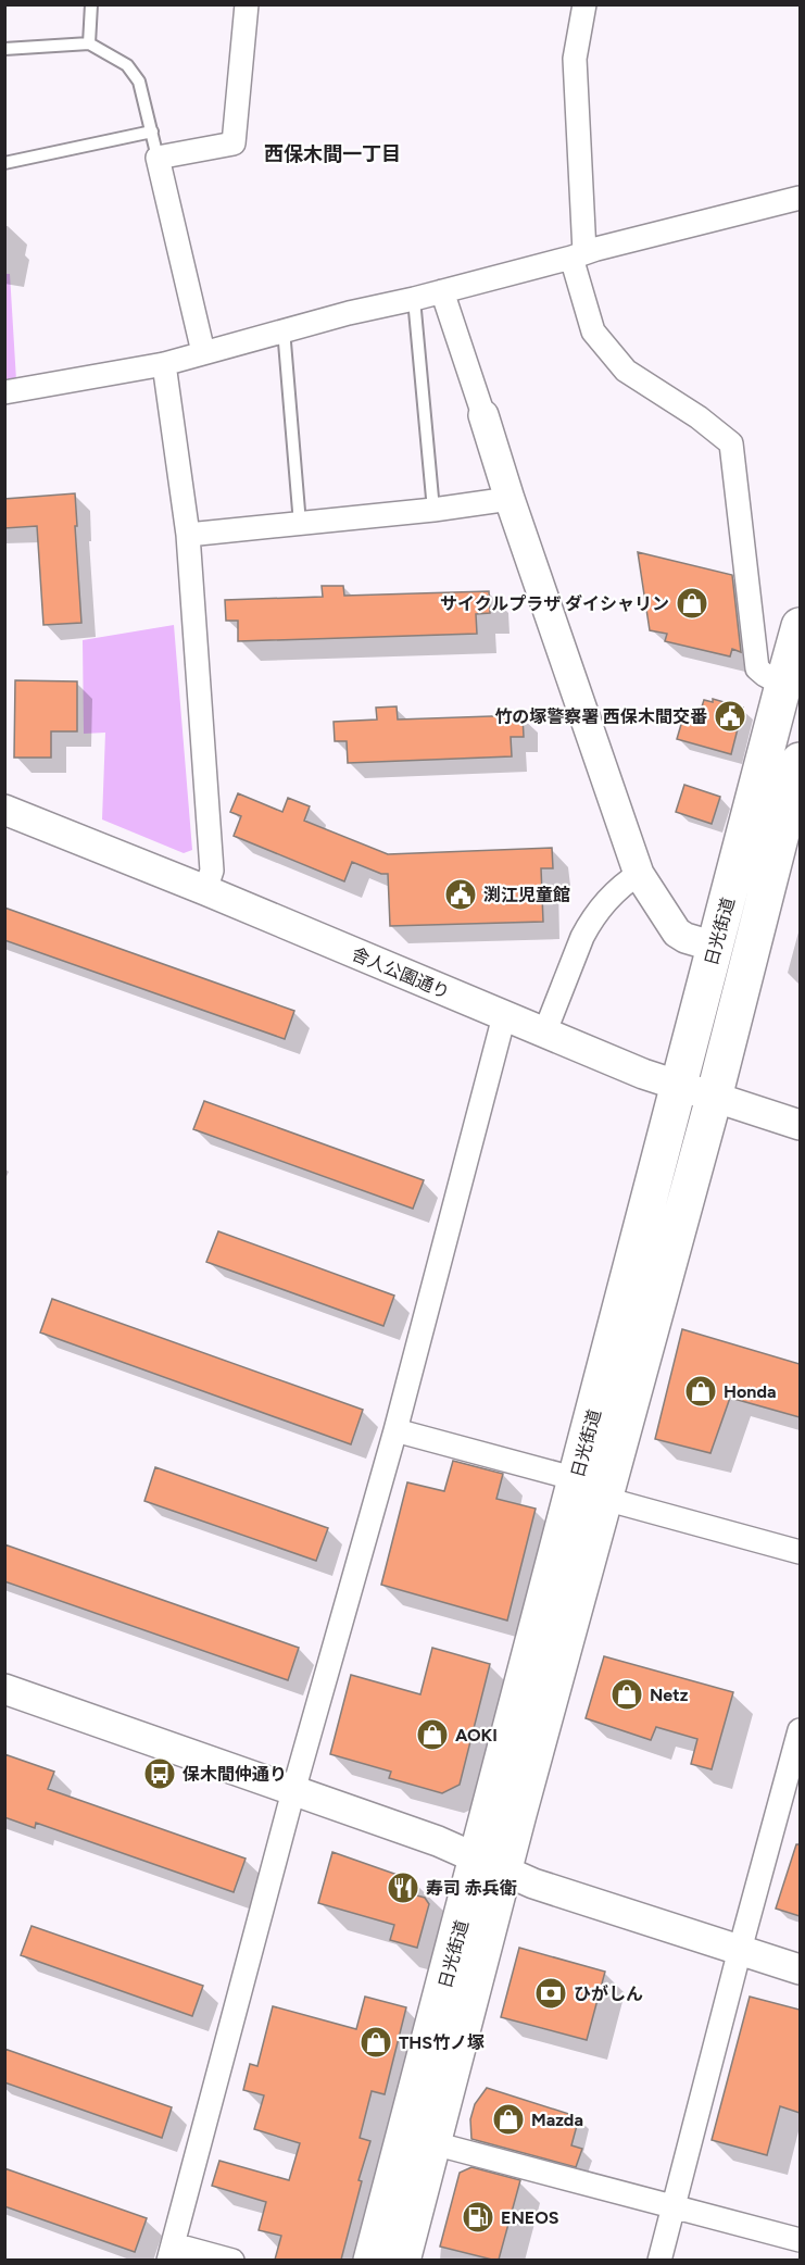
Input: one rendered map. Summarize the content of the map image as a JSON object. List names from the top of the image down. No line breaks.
{"streets":{"highway":["日光街道"],"street":["舎人公園通り"]},"crossings":[["日光街道","舎人公園通り"]],"districts":["西保木間一丁目"],"places":{"shop":["サイクルプラザ ダイシャリン","Honda","Netz","AOKI","THS竹ノ塚","Mazda"],"public building":["竹の塚警察署 西保木間交番","渕江児童館"],"bus stop":["保木間仲通り"],"restaurant":["寿司 赤兵衛"],"bank":["ひがしん"],"fuel station":["ENEOS"]}}
